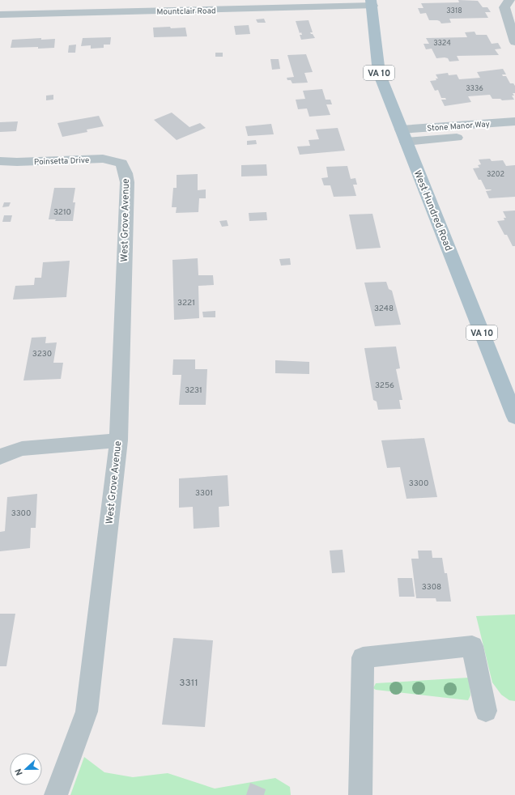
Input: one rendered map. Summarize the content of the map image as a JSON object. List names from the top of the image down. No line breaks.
{"streets":{"main road":["VA 10","West Hundred Road"],"street":["Mountclair Road","Stone Manor Way","Poinsetta Drive","West Grove Avenue"]},"crossings":[["Mountclair Road","West Hundred Road"],["Stone Manor Way","West Hundred Road"],["Poinsetta Drive","West Grove Avenue"]],"house_numbers":["3318","3324","3336","3202","3210","3221","3248","3230","3256","3231","3300","3301","3300","3308","3311"],"north":"left"}
